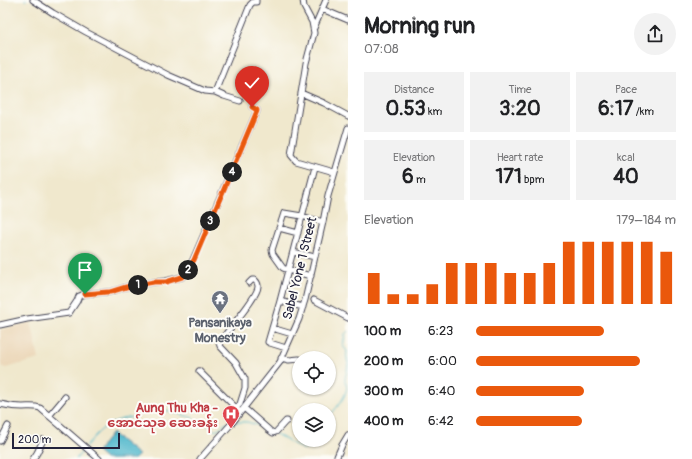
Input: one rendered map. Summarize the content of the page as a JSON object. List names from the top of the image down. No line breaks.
{"streets":{"street":["Sabel Yone 1 Street"]},"places":{"temple":["Pansanikaya Monestry"],"hospital":["Aung Thu Kha - အောင်သုခ ဆေးခန်း"]},"scale_bar":"200 m","page":{"heading":["Morning run","07:08"],"stats":[["Distance","0.53 km"],["Time","3:20"],["Pace","6:17 /km"],["Elevation","6 m"],["Heart rate","171 bpm"],["kcal","40"]],"pins":["4","3","2","1"],"chart":["Elevation","179–184 m"],"list":[{"name":"100 m","note":"6:23"},{"name":"200 m","note":"6:00"},{"name":"300 m","note":"6:40"},{"name":"400 m","note":"6:42"}],"scale":"200 m"}}
